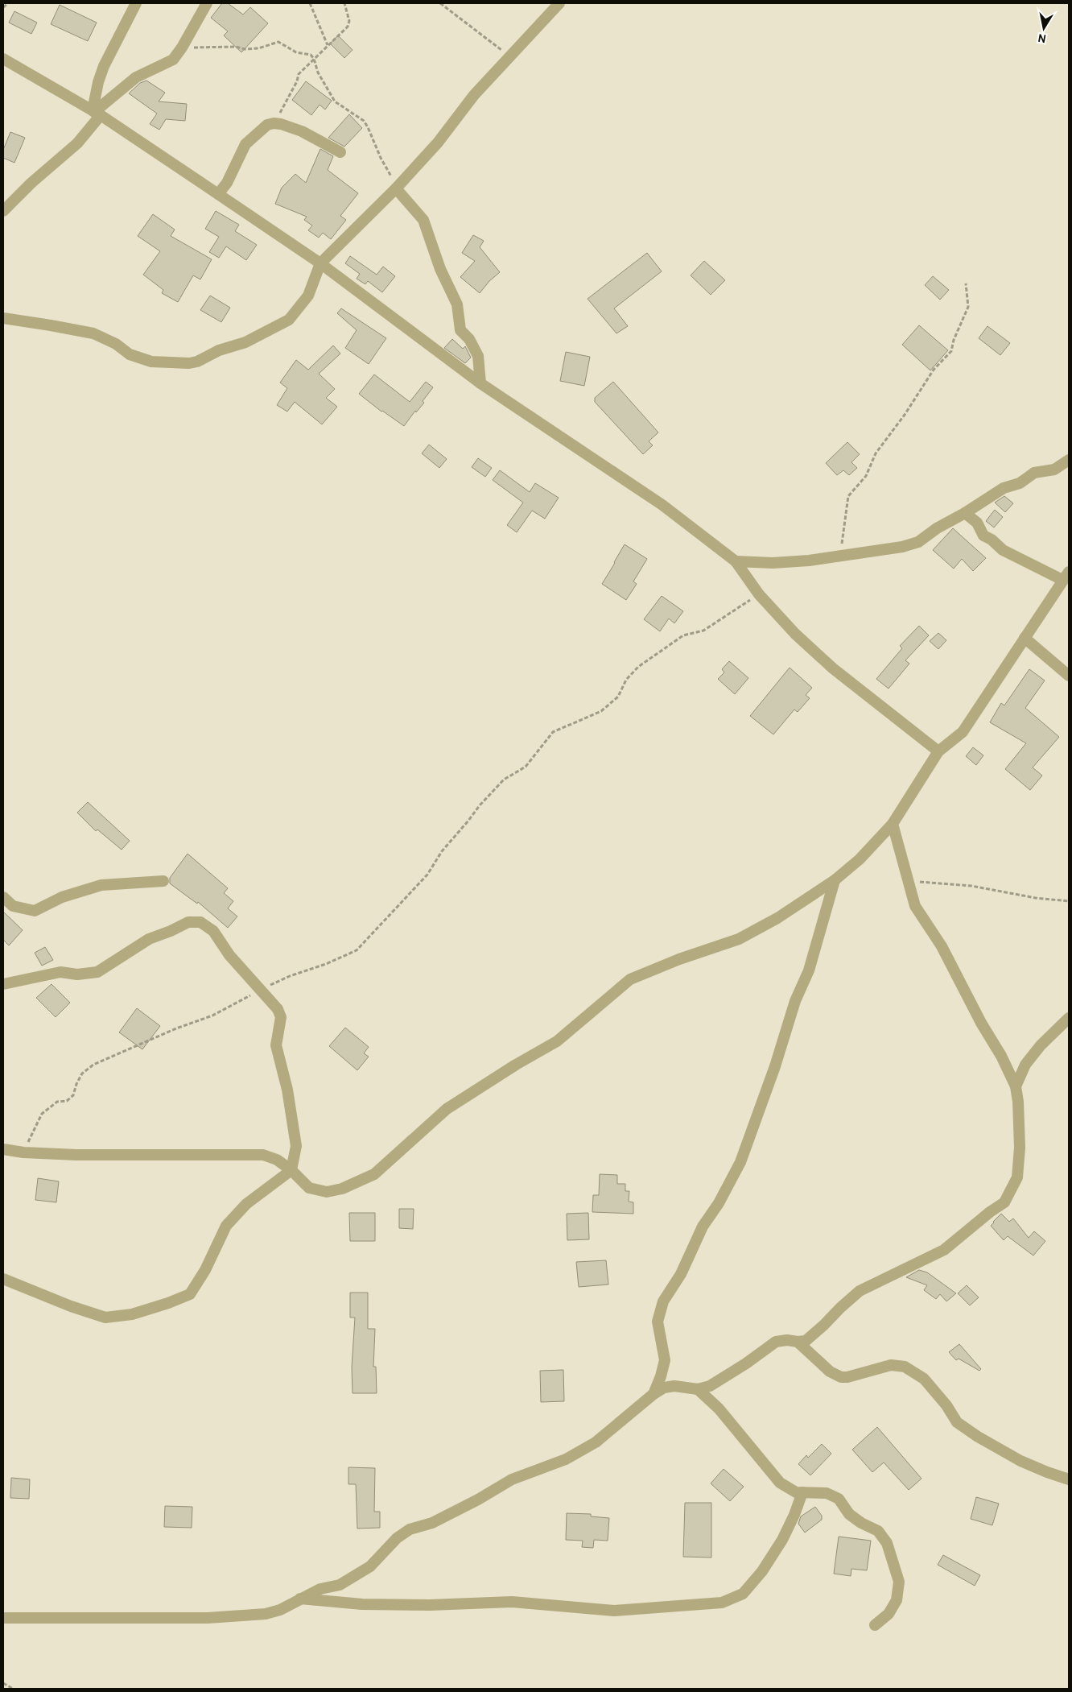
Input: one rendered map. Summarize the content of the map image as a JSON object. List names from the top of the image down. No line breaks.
{"north":"bottom"}
